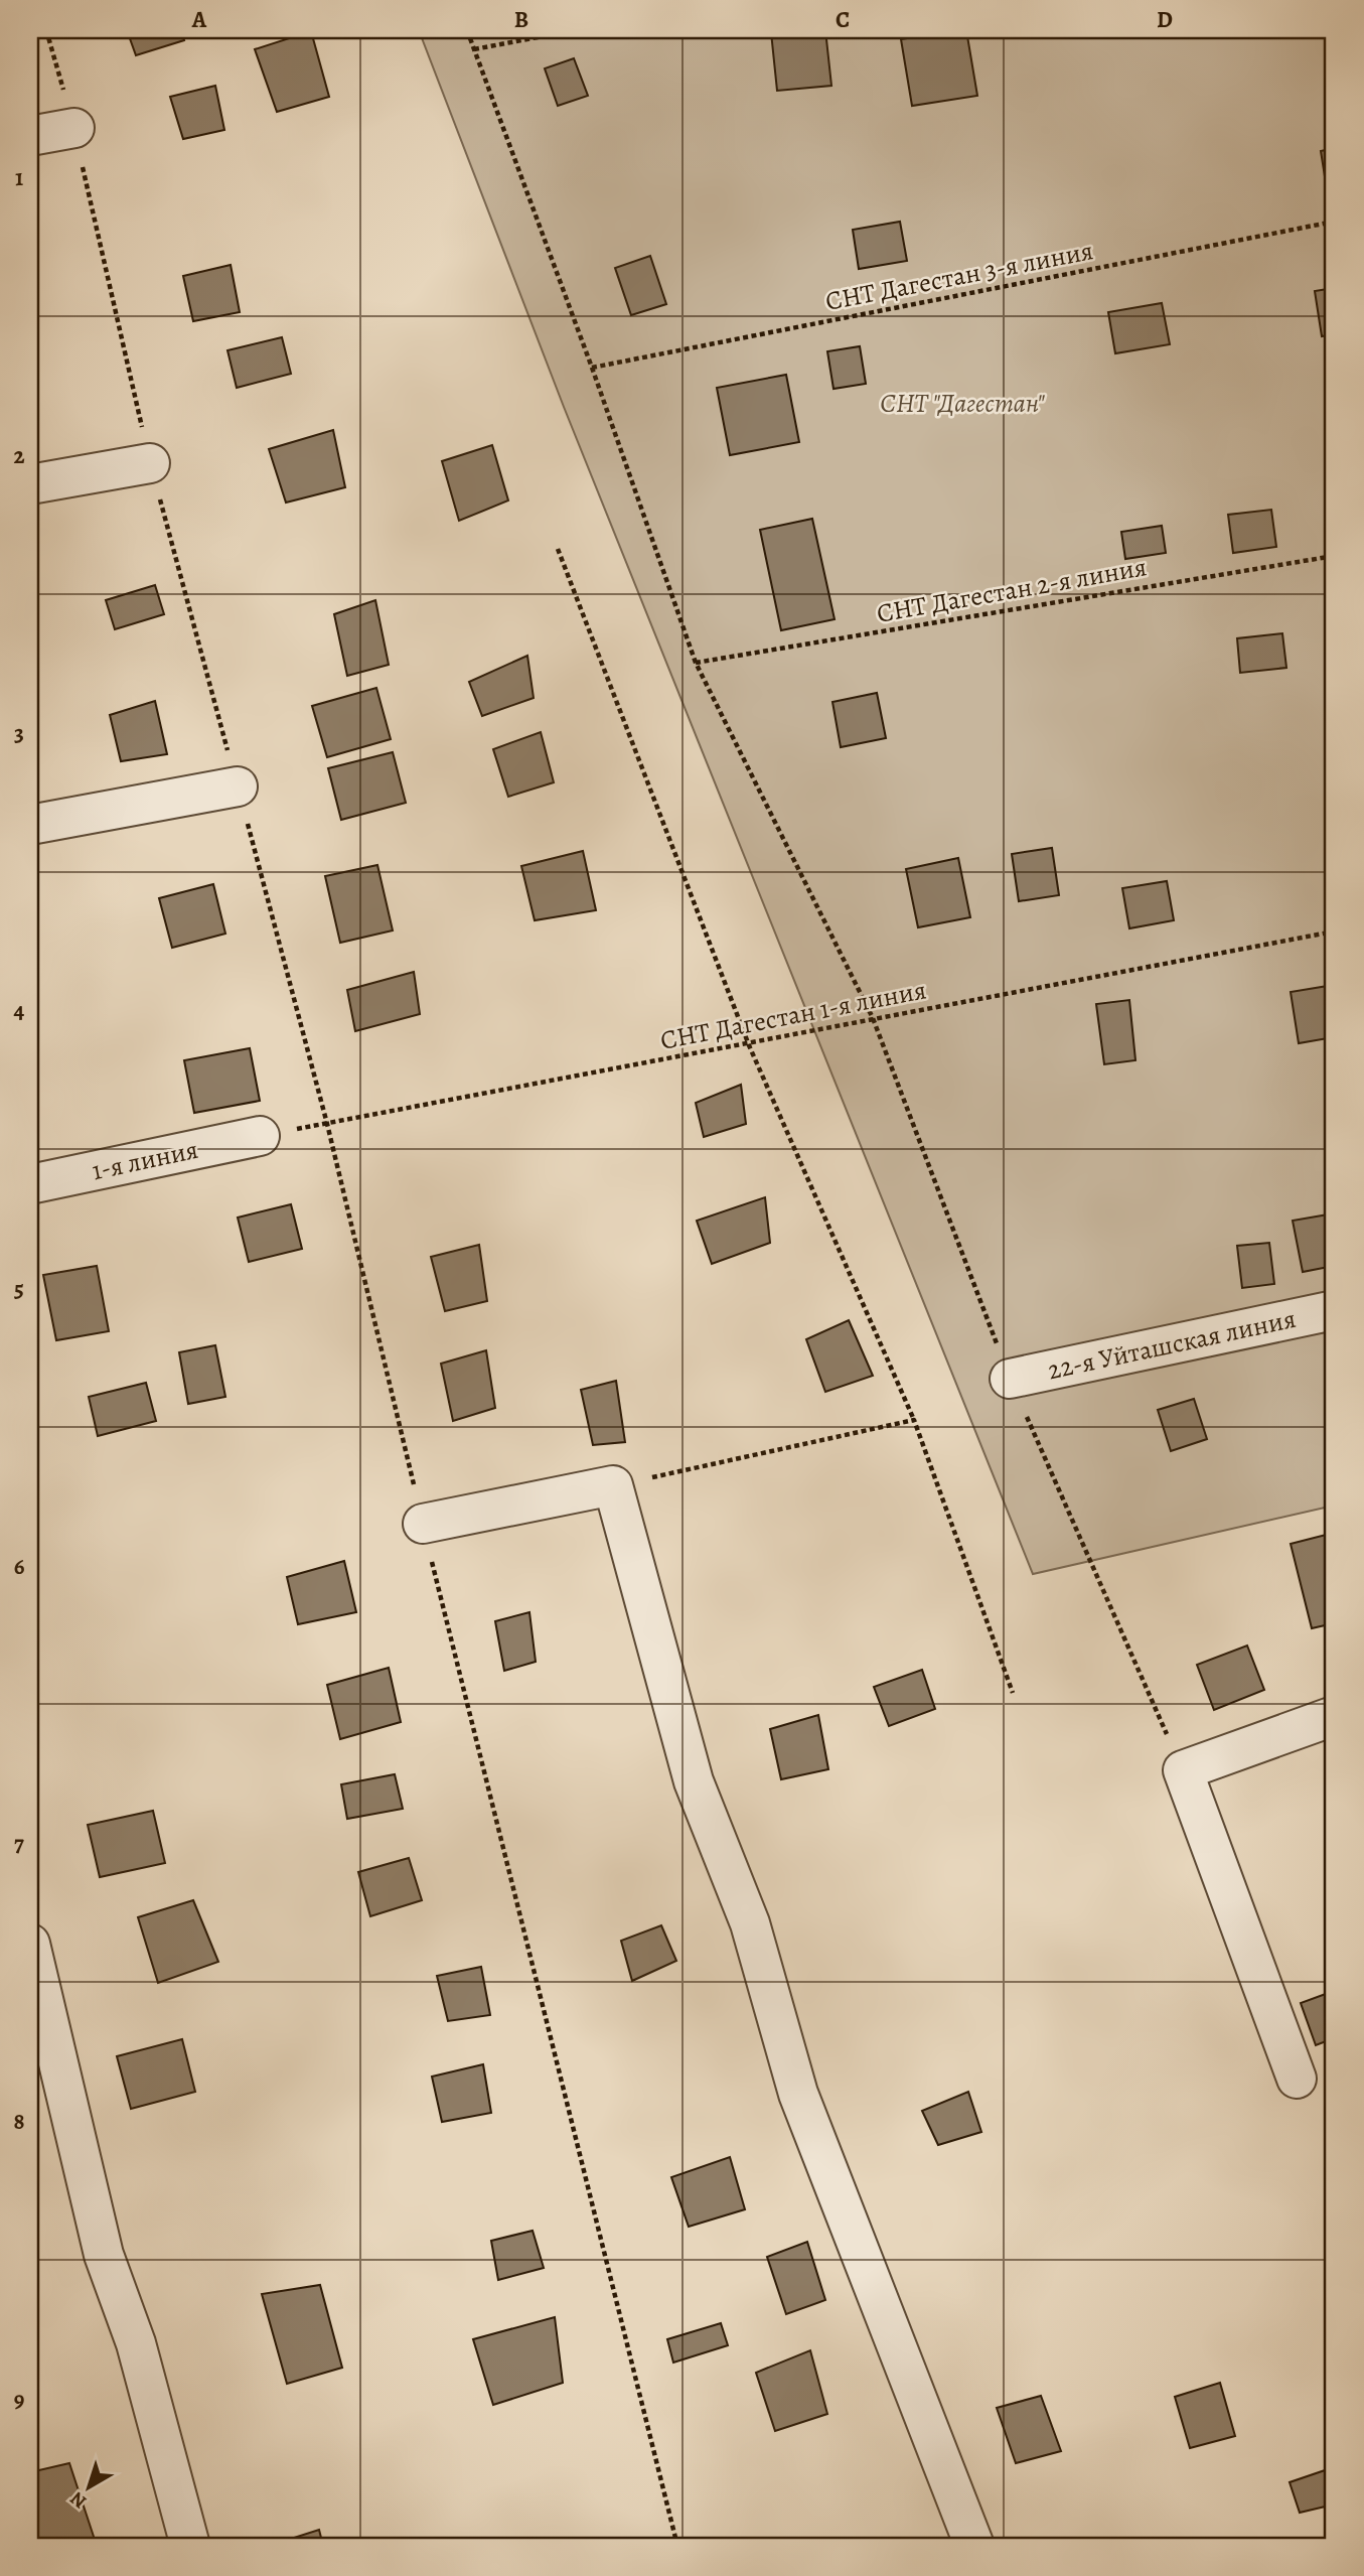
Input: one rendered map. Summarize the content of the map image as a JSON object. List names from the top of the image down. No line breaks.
{"streets":{"street":["1-я линия","22-я Уйташская линия"],"path":["СНТ Дагестан 3-я линия","СНТ Дагестан 2-я линия","СНТ Дагестан 1-я линия"]},"crossings":[["СНТ Дагестан 1-я линия","1-я линия"]],"parks":["СНТ \"Дагестан\""],"north":"bottom left","grid":{"columns":["A","B","C","D"],"rows":["1","2","3","4","5","6","7","8","9"]}}
